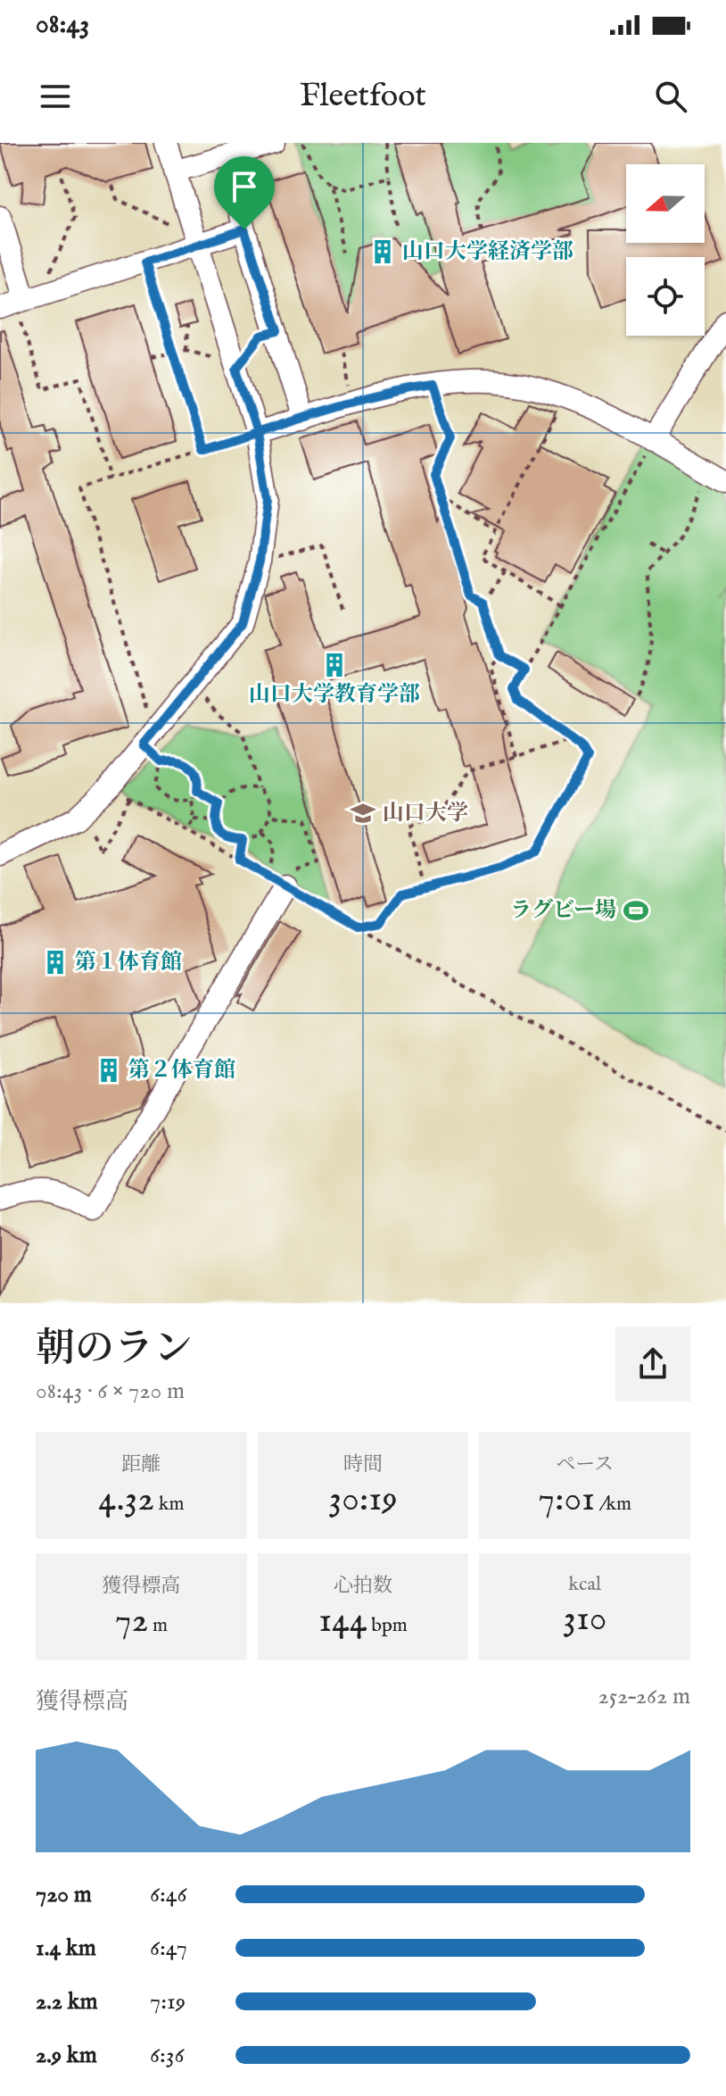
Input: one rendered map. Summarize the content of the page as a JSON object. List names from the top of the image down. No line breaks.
{"places":{"building":["山口大学経済学部","山口大学教育学部","第１体育館","第２体育館"],"school or university":["山口大学"],"sports":["ラグビー場"]},"north":"left","page":{"status":"08:43","header":"Fleetfoot","heading":["朝のラン","08:43 · 6 × 720 m"],"stats":[["距離","4.32 km"],["時間","30:19"],["ペース","7:01 /km"],["獲得標高","72 m"],["心拍数","144 bpm"],["kcal","310"]],"chart":["獲得標高","252–262 m"],"list":[{"name":"720 m","note":"6:46"},{"name":"1.4 km","note":"6:47"},{"name":"2.2 km","note":"7:19"},{"name":"2.9 km","note":"6:36"}]}}
